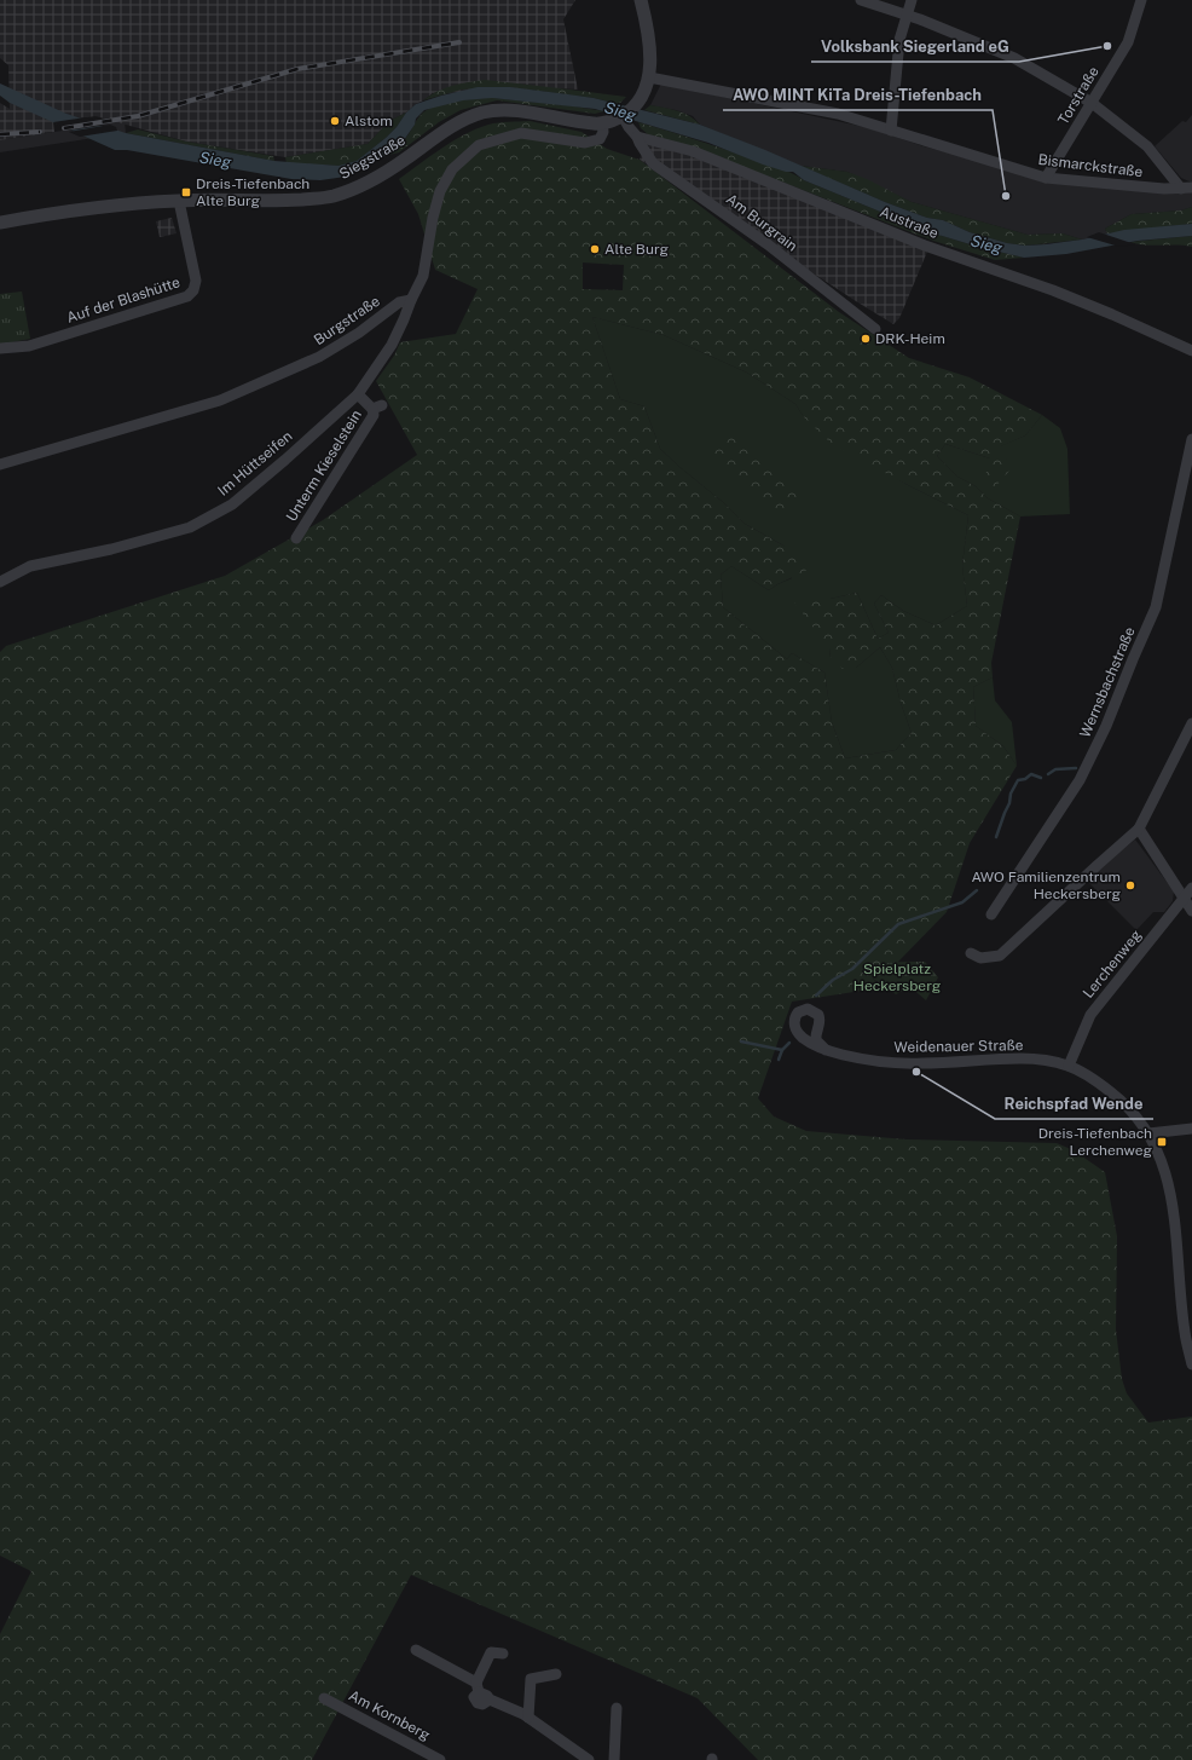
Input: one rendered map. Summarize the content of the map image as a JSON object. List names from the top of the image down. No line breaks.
{"streets":{"street":["Torstraße","Siegstraße","Bismarckstraße","Am Burgrain","Austraße","Auf der Blashütte","Burgstraße","Im Hüttseifen","Unterm Kieselstein","Wernsbachstraße","Lerchenweg","Weidenauer Straße","Am Kornberg"]},"crossings":[["Torstraße","Bismarckstraße"],["Siegstraße","Auf der Blashütte"],["Am Burgrain","Austraße"],["Burgstraße","Im Hüttseifen"],["Im Hüttseifen","Unterm Kieselstein"],["Lerchenweg","Weidenauer Straße"]],"water":["Sieg"],"parks":["Spielplatz Heckersberg"],"places":{"other":["Volksbank Siegerland eG","Alstom","AWO MINT KiTa Dreis-Tiefenbach","Alte Burg","DRK-Heim","AWO Familienzentrum Heckersberg","Reichspfad Wende"],"transit":["Dreis-Tiefenbach Alte Burg","Dreis-Tiefenbach Lerchenweg"]}}
